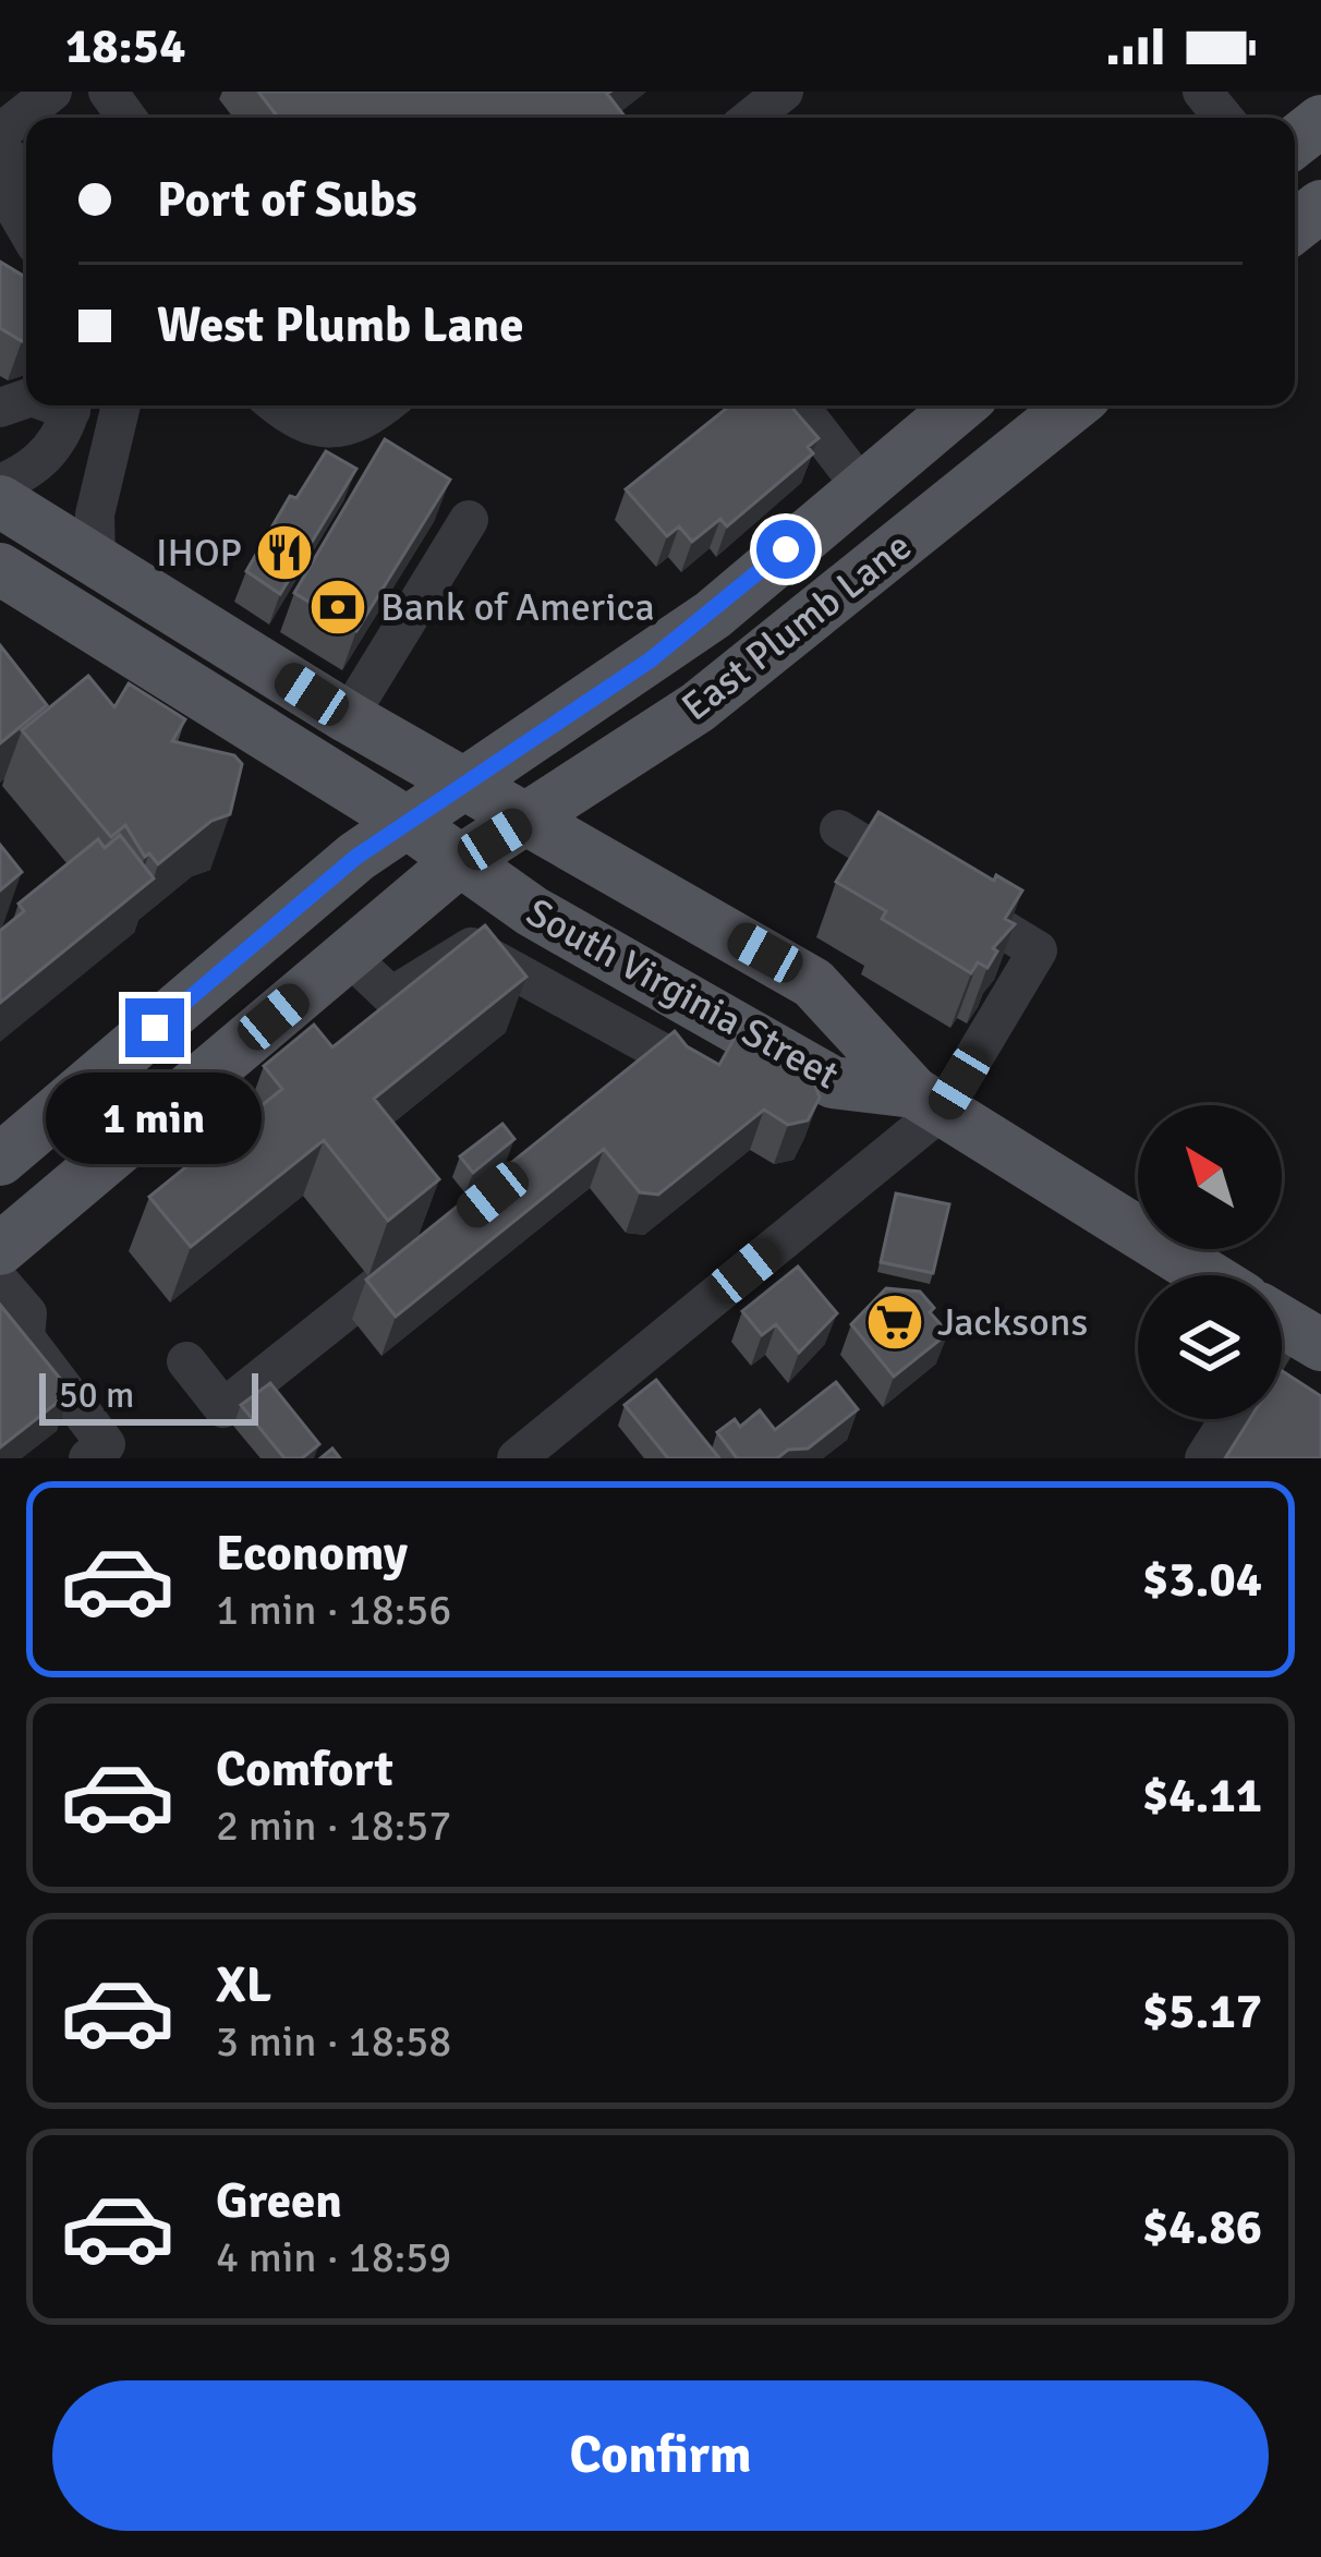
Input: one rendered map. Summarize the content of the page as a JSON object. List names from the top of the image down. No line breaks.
{"streets":{"main road":["East Plumb Lane","South Virginia Street"]},"crossings":[["East Plumb Lane","South Virginia Street"]],"places":{"restaurant":["IHOP"],"bank":["Bank of America"],"supermarket":["Jacksons"]},"scale_bar":"50 m","north":"top left","page":{"status":"18:54","banner":["Port of Subs","West Plumb Lane"],"bubble":"1 min","scale":"50 m","list":[{"name":"Economy","note":"1 min · 18:56","value":"$3.04"},{"name":"Comfort","note":"2 min · 18:57","value":"$4.11"},{"name":"XL","note":"3 min · 18:58","value":"$5.17"},{"name":"Green","note":"4 min · 18:59","value":"$4.86"}],"buttons":"Confirm"}}
